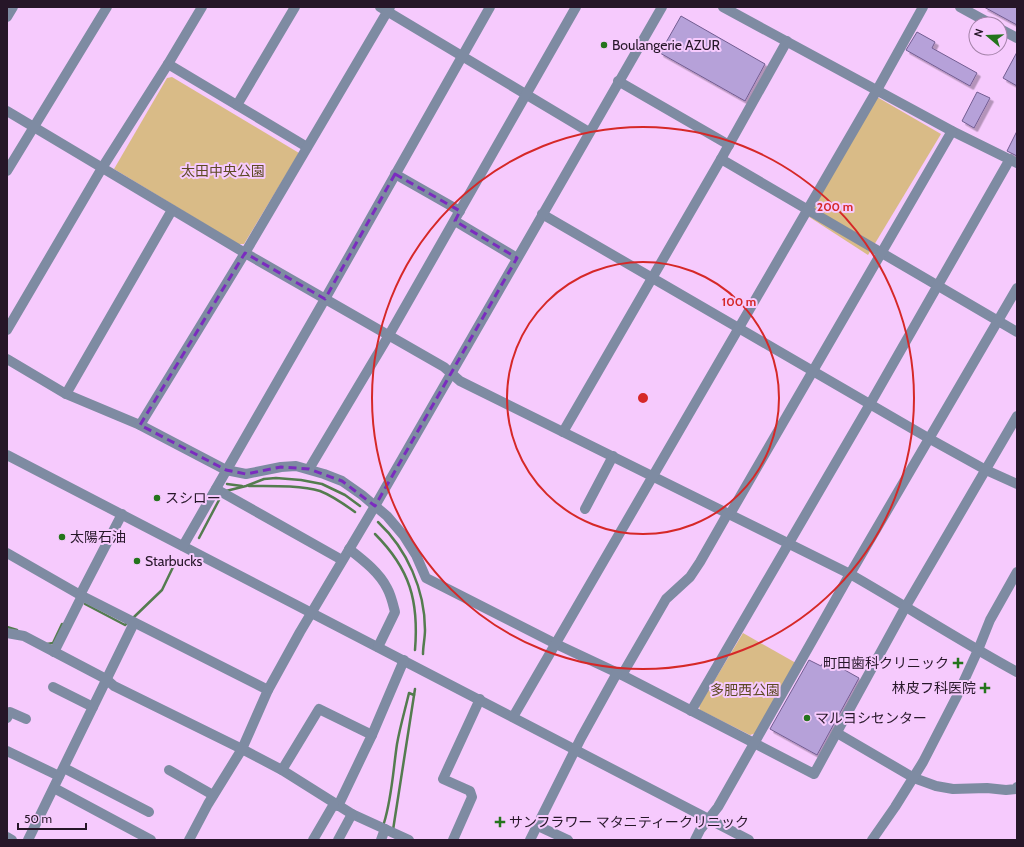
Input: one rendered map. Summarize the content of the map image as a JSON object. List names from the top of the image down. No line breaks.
{"parks":["太田中央公園","多肥西公園"],"places":{"other":["Boulangerie AZUR","スシロー","太陽石油","Starbucks","マルヨシセンター"],"health":["町田歯科クリニック","林皮フ科医院","サンフラワー マタニティークリニック"]},"scale_bar":"50 m","north":"left","rings":["200 m","100 m"]}
